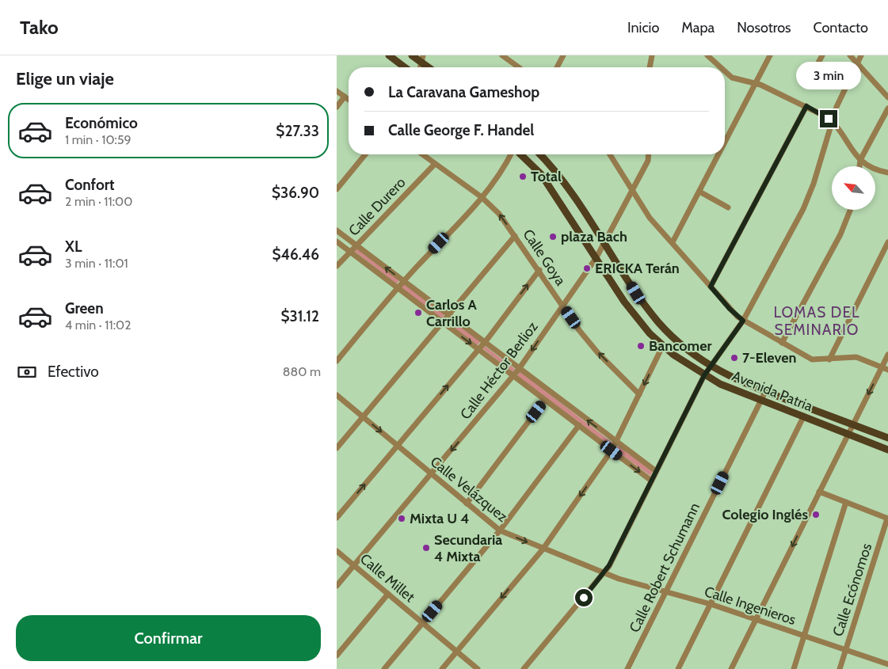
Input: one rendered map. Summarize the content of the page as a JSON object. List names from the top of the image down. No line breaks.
{"streets":{"main road":["Avenida Patria"],"street":["Calle Durero","Calle Goya","Calle Héctor Berlioz","Calle Velázquez","Calle Robert Schumann","Calle Millet","Calle Ecónomos","Calle Ingenieros"]},"crossings":[["Calle Durero","Calle Goya"],["Calle Goya","Calle Héctor Berlioz"],["Calle Héctor Berlioz","Avenida Patria"],["Calle Héctor Berlioz","Calle Velázquez"],["Calle Héctor Berlioz","Calle Millet"],["Avenida Patria","Calle Robert Schumann"],["Calle Velázquez","Calle Ingenieros"],["Calle Robert Schumann","Calle Ingenieros"],["Calle Ecónomos","Calle Ingenieros"]],"one_way":["Calle Goya"],"districts":["LOMAS DEL SEMINARIO"],"places":["Total","plaza Bach","ERICKA Terán","Carlos A Carrillo","Bancomer","7-Eleven","Colegio Inglés","Mixta U 4","Secundaria 4 Mixta"],"north":"top left","page":{"header":"Tako","nav":["Inicio","Mapa","Nosotros","Contacto"],"heading":"Elige un viaje","bubble":"3 min","banner":["La Caravana Gameshop","Calle George F. Handel"],"list":[{"name":"Económico","note":"1 min · 10:59","value":"$27.33"},{"name":"Confort","note":"2 min · 11:00","value":"$36.90"},{"name":"XL","note":"3 min · 11:01","value":"$46.46"},{"name":"Green","note":"4 min · 11:02","value":"$31.12"}],"pay":["Efectivo","880 m"],"buttons":"Confirmar"}}
